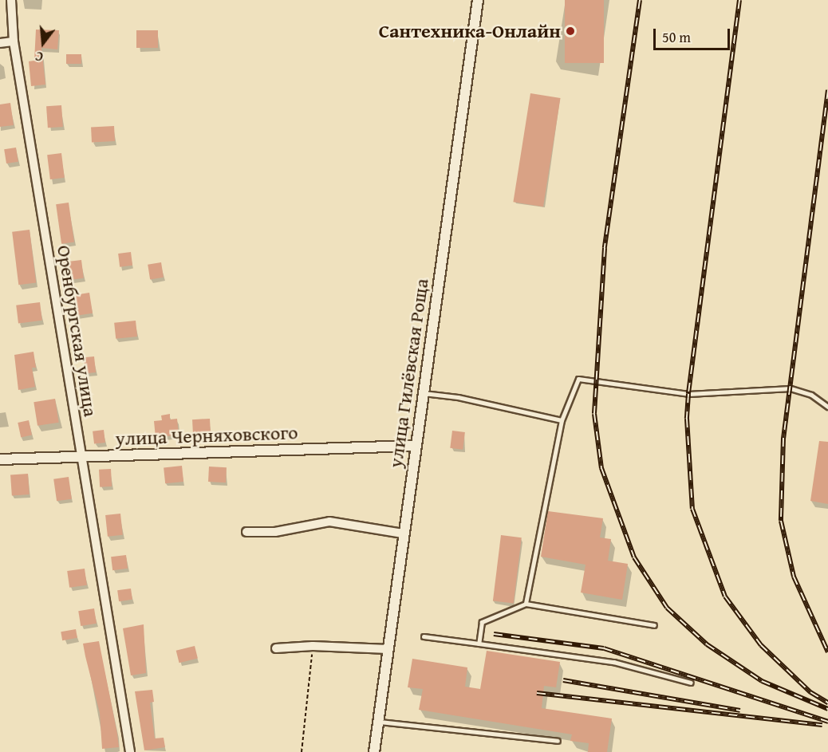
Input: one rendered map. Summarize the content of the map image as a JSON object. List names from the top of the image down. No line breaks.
{"streets":{"street":["Оренбургская улица","улица Гилёвская Роща","улица Черняховского"]},"crossings":[["Оренбургская улица","улица Черняховского"],["улица Гилёвская Роща","улица Черняховского"]],"places":["Сантехника-Онлайн"],"scale_bar":"50 m","north":"bottom"}
